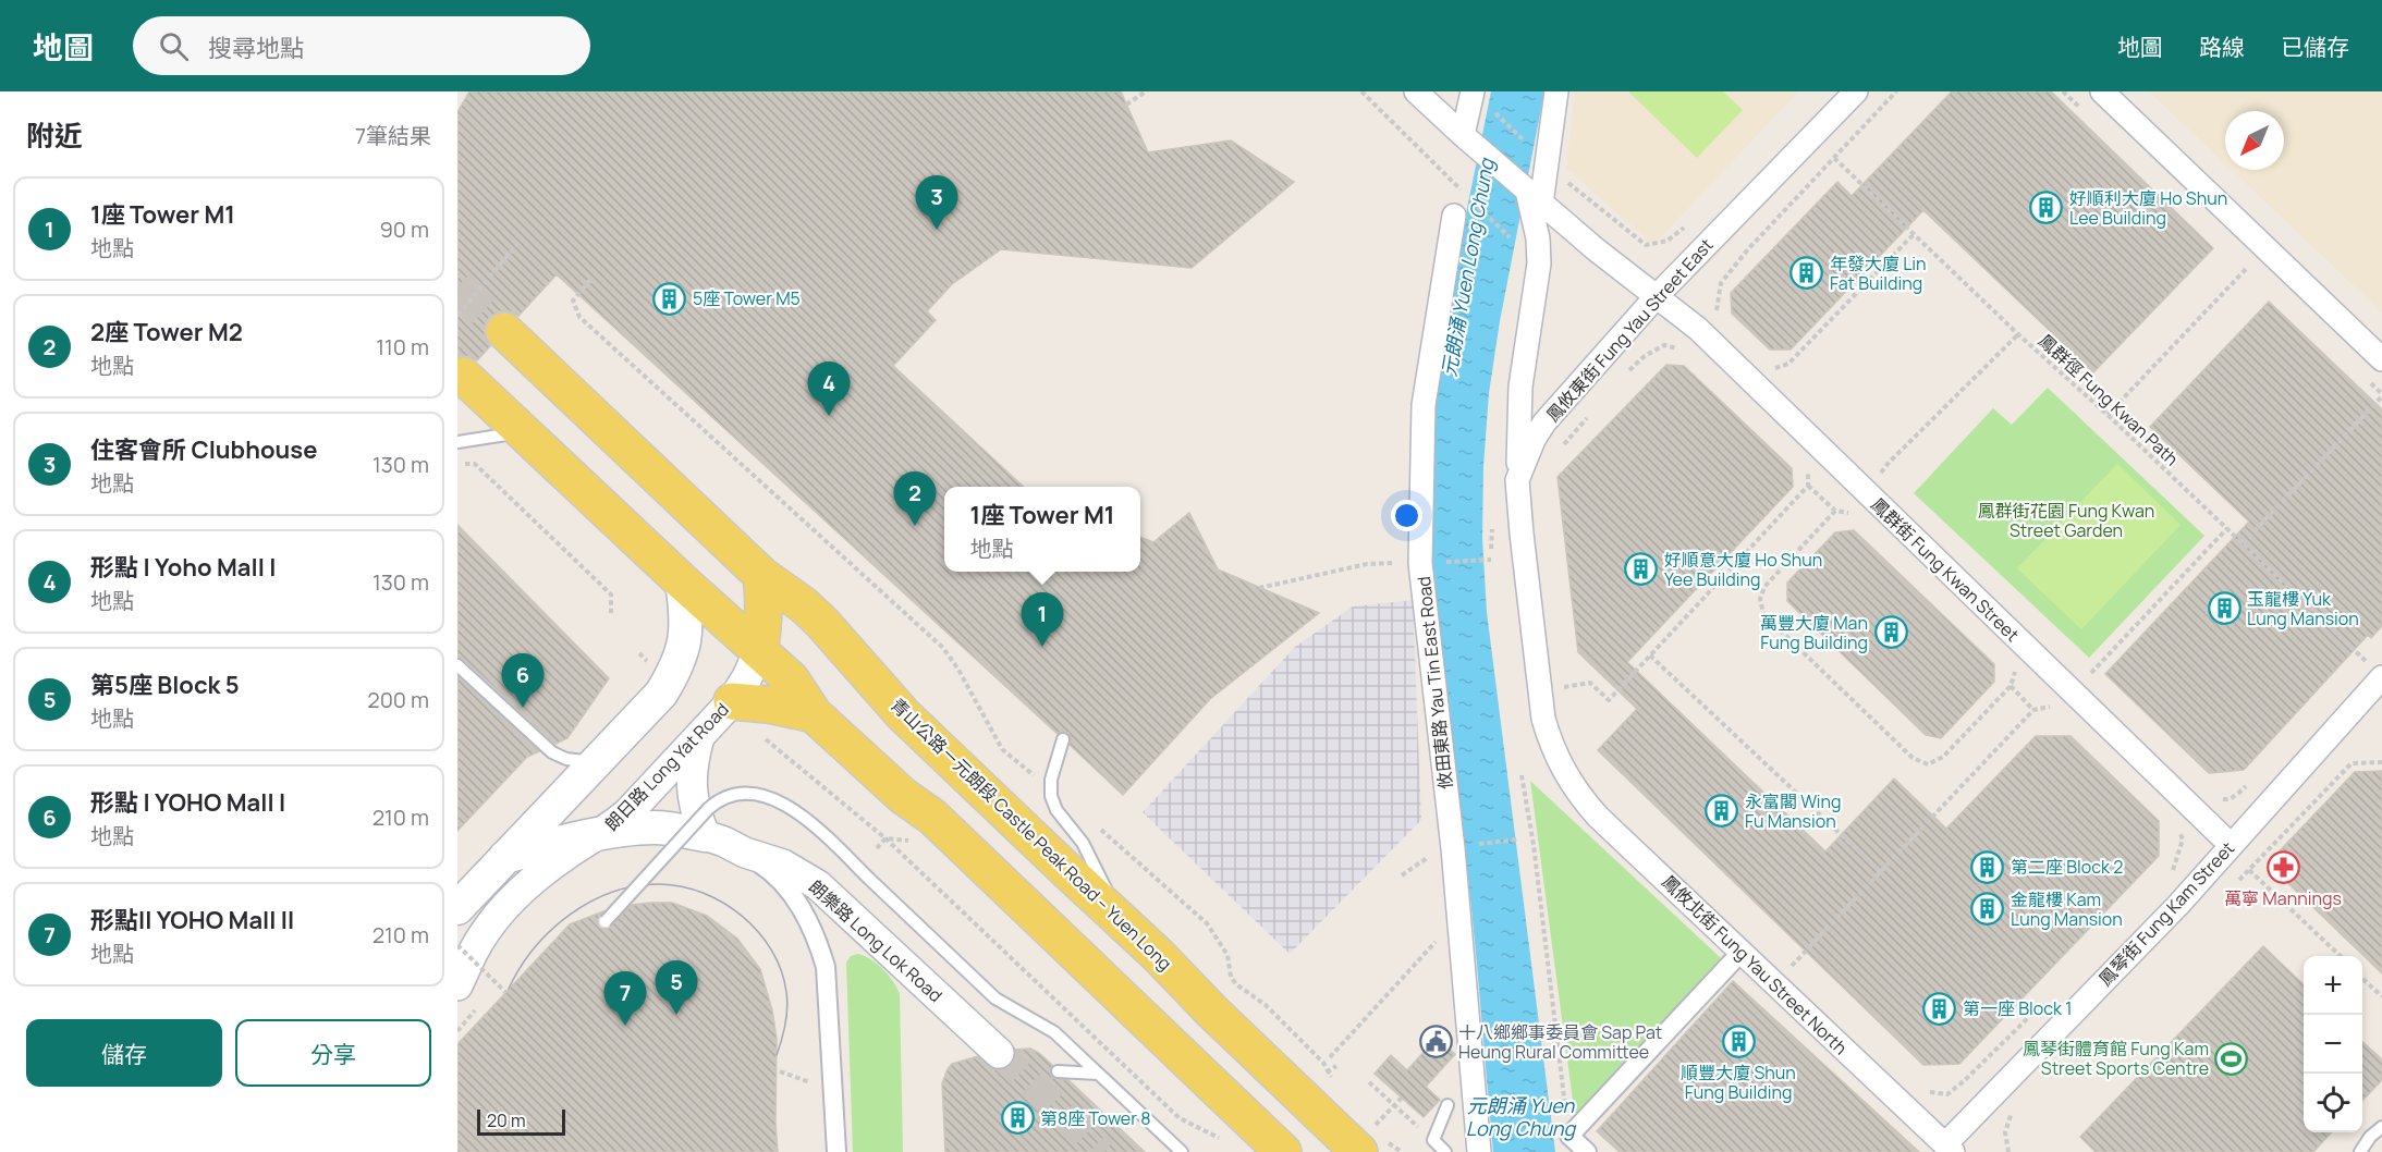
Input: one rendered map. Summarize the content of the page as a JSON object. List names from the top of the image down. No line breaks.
{"streets":{"main road":["青山公路－元朗段 Castle Peak Road – Yuen Long"],"street":["鳳攸東街 Fung Yau Street East","鳳群街 Fung Kwan Street","攸田東路 Yau Tin East Road","朗日路 Long Yat Road","鳳琴街 Fung Kam Street","朗樂路 Long Lok Road","鳳攸北街 Fung Yau Street North"],"path":["鳳群徑 Fung Kwan Path"]},"crossings":[["鳳攸東街 Fung Yau Street East","鳳群街 Fung Kwan Street"],["鳳攸東街 Fung Yau Street East","鳳攸北街 Fung Yau Street North"],["鳳群徑 Fung Kwan Path","鳳琴街 Fung Kam Street"],["鳳群街 Fung Kwan Street","鳳琴街 Fung Kam Street"],["鳳琴街 Fung Kam Street","鳳攸北街 Fung Yau Street North"]],"water":["元朗涌 Yuen Long Chung"],"parks":["鳳群街花園 Fung Kwan Street Garden"],"places":{"building":["好順利大廈 Ho Shun Lee Building","年發大廈 Lin Fat Building","5座 Tower M5","好順意大廈 Ho Shun Yee Building","玉龍樓 Yuk Lung Mansion","萬豐大廈 Man Fung Building","永富閣 Wing Fu Mansion","第二座 Block 2","金龍樓 Kam Lung Mansion","第一座 Block 1","順豐大廈 Shun Fung Building","第8座 Tower 8"],"pharmacy":["萬寧 Mannings"],"public building":["十八鄉鄉事委員會 Sap Pat Heung Rural Committee"],"sports":["鳳琴街體育館 Fung Kam Street Sports Centre"]},"scale_bar":"20 m","north":"bottom left","page":{"header":"地圖","search":"搜尋地點","nav":["地圖","路線","已儲存"],"heading":["附近","7筆結果"],"pins":["3","4","2","1","6","5","7"],"list":[{"mark":"1","name":"1座 Tower M1","note":"地點","value":"90 m"},{"mark":"2","name":"2座 Tower M2","note":"地點","value":"110 m"},{"mark":"3","name":"住客會所 Clubhouse","note":"地點","value":"130 m"},{"mark":"4","name":"形點 I Yoho Mall I","note":"地點","value":"130 m"},{"mark":"5","name":"第5座 Block 5","note":"地點","value":"200 m"},{"mark":"6","name":"形點 I YOHO Mall I","note":"地點","value":"210 m"},{"mark":"7","name":"形點II YOHO Mall II","note":"地點","value":"210 m"}],"popup":["1座 Tower M1","地點"],"map_buttons":["+","−"],"buttons":["儲存","分享"],"scale":"20 m"}}
